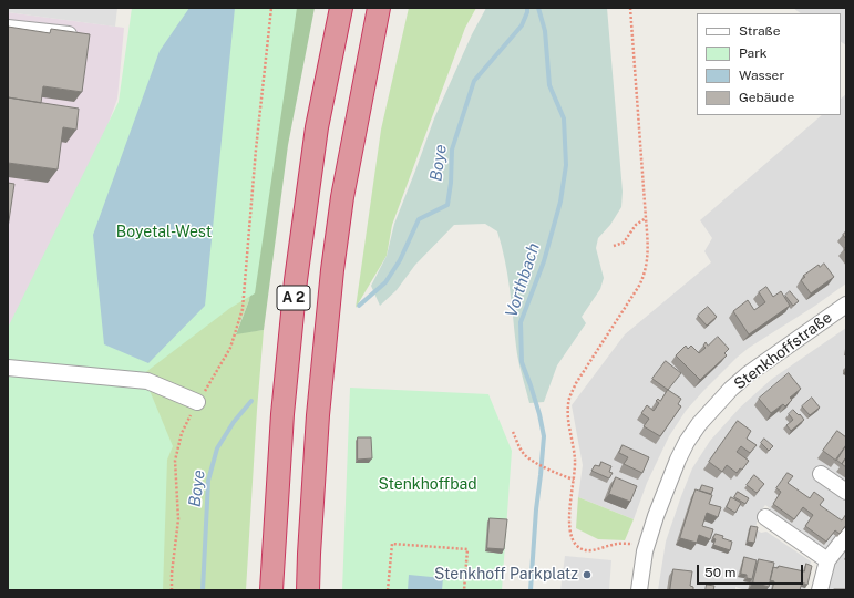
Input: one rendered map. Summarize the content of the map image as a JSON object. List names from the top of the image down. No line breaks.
{"streets":{"highway":["A 2"],"street":["Stenkhoffstraße"]},"water":["Boye","Vorthbach"],"parks":["Boyetal-West","Stenkhoffbad"],"places":["Stenkhoff Parkplatz"],"legend":["Straße","Park","Wasser","Gebäude"],"scale_bar":"50 m"}
